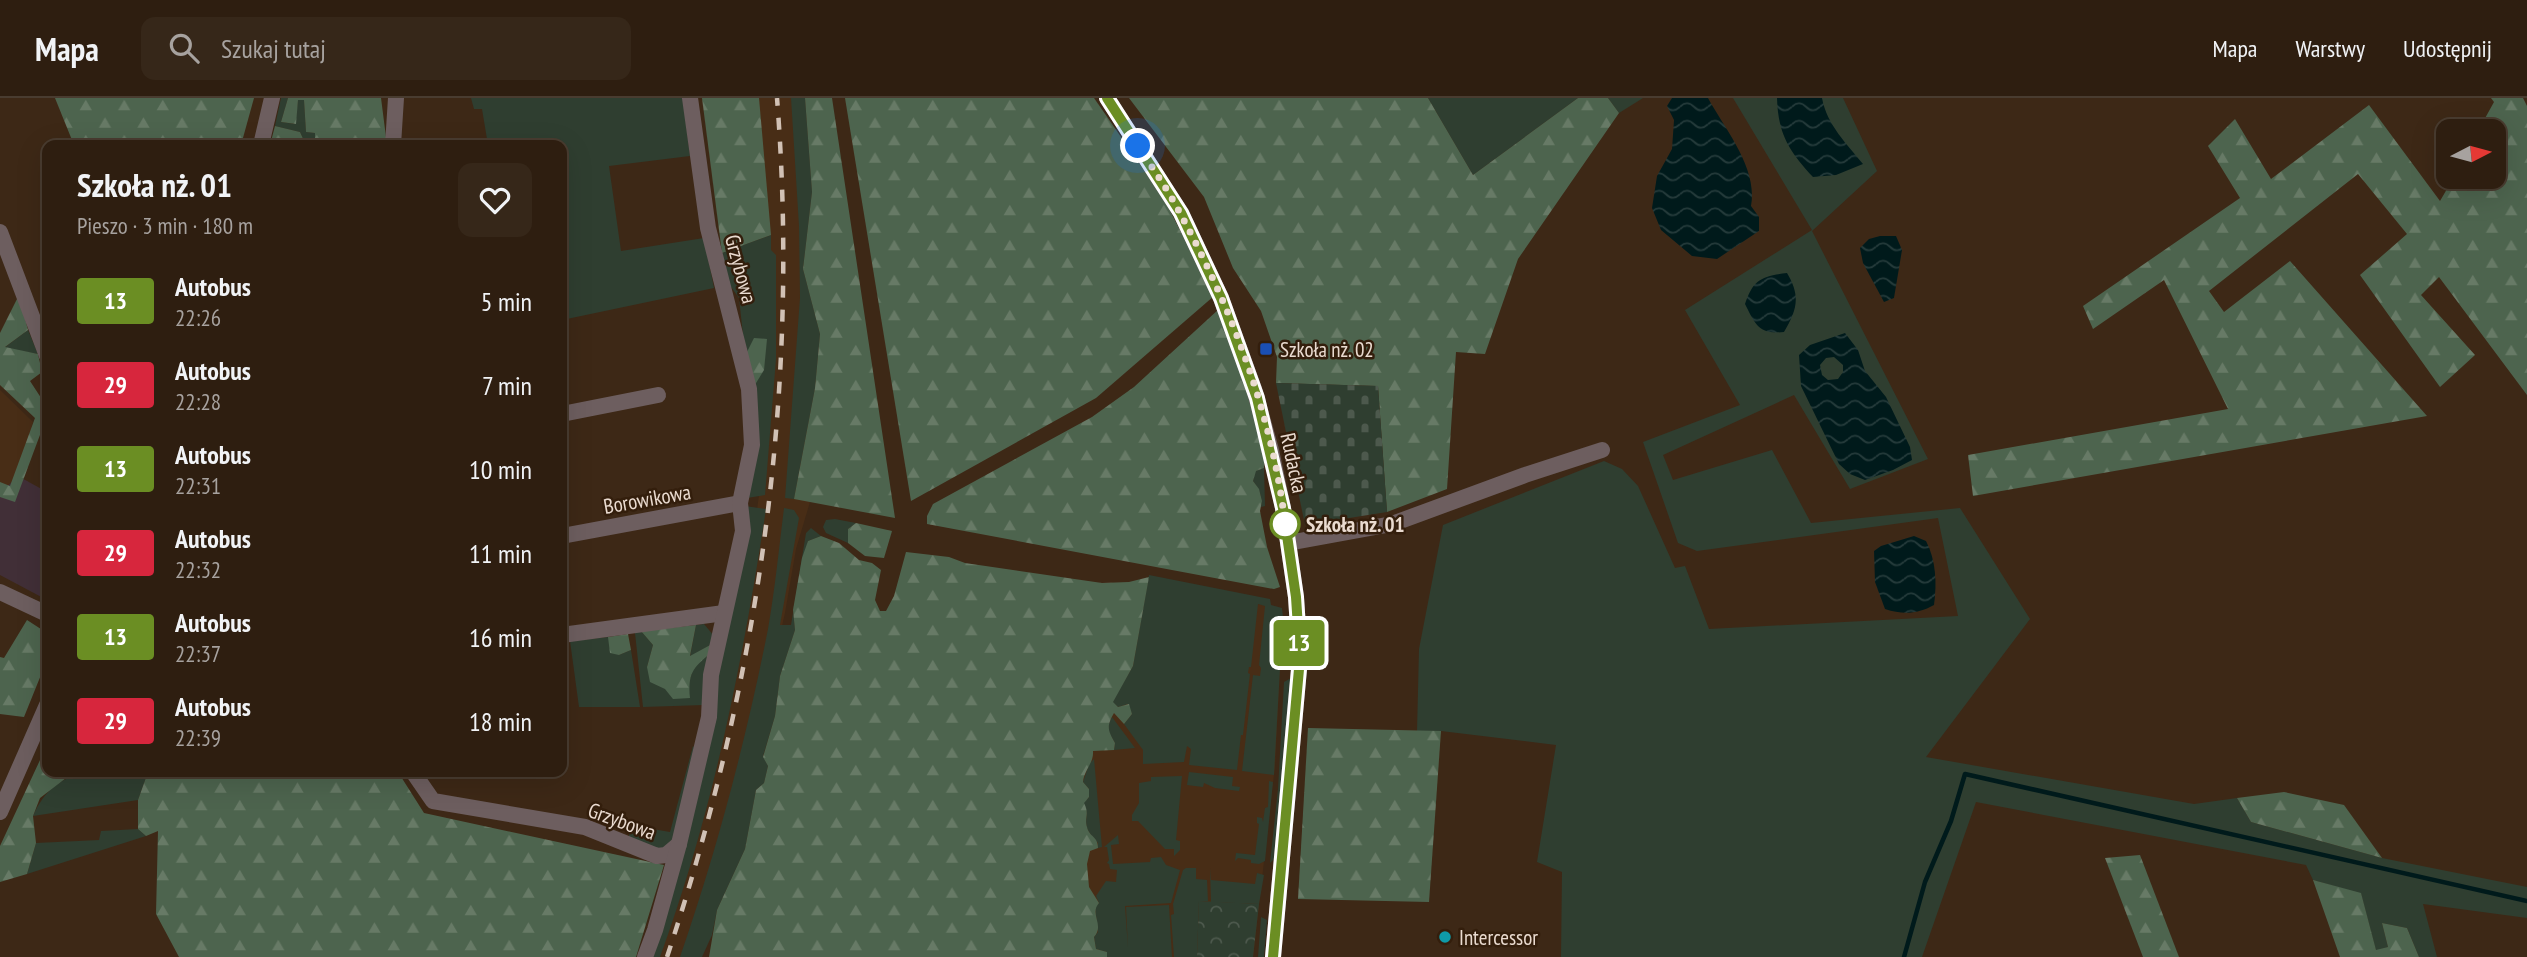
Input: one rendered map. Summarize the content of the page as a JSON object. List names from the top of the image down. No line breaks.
{"streets":{"street":["Grzybowa","Rudacka","Borowikowa"]},"crossings":[["Grzybowa","Borowikowa"]],"places":{"transit":["Szkoła nż. 02"],"other":["Szkoła nż. 01","Intercessor"]},"lines":["bus line 13"],"north":"right","page":{"header":"Mapa","search":"Szukaj tutaj","nav":["Mapa","Warstwy","Udostępnij"],"on_map":"13","heading":["Szkoła nż. 01","Pieszo · 3 min · 180 m"],"list":[{"mark":"13","name":"Autobus","note":"22:26","value":"5 min"},{"mark":"29","name":"Autobus","note":"22:28","value":"7 min"},{"mark":"13","name":"Autobus","note":"22:31","value":"10 min"},{"mark":"29","name":"Autobus","note":"22:32","value":"11 min"},{"mark":"13","name":"Autobus","note":"22:37","value":"16 min"},{"mark":"29","name":"Autobus","note":"22:39","value":"18 min"}]}}
